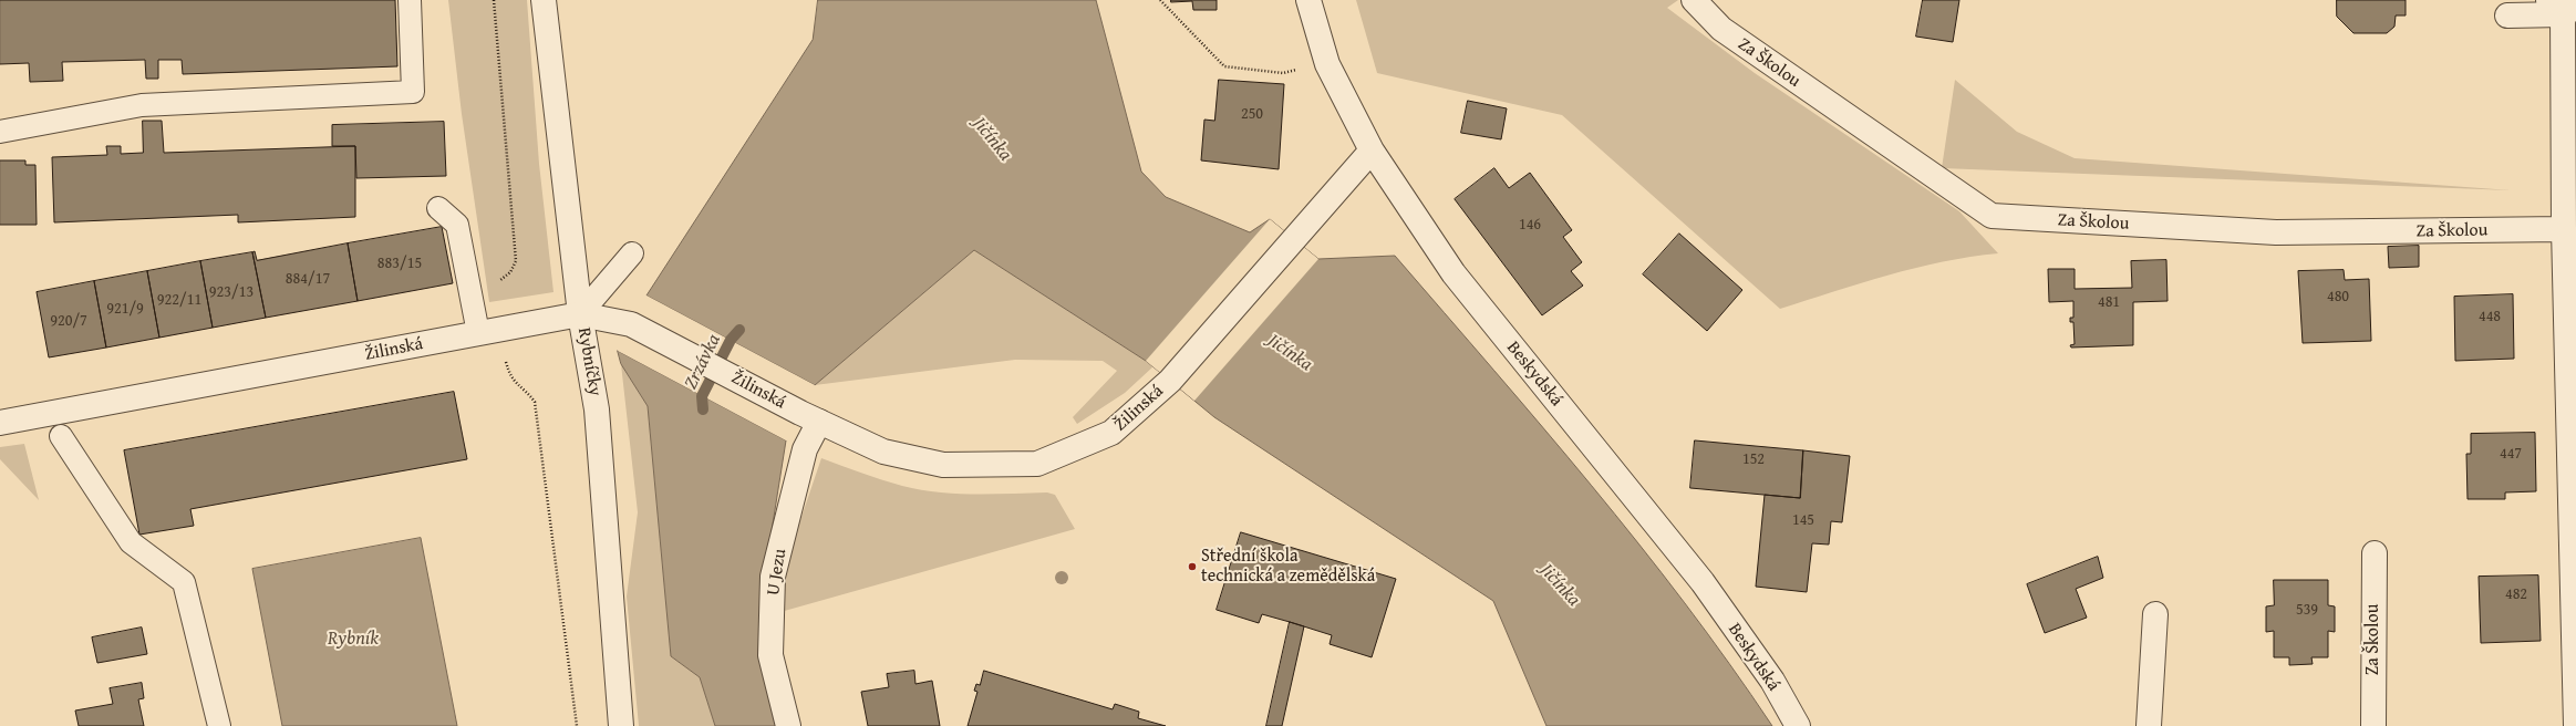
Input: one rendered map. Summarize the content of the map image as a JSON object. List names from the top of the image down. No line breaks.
{"streets":{"street":["Za Školou","Žilinská","Rybníčky","Beskydská","U Jezu"]},"crossings":[["Žilinská","Rybníčky"],["Žilinská","Beskydská"],["Žilinská","U Jezu"]],"water":["Jičínka","Zrzávka","Rybník"],"places":["Střední škola technická a zemědělská"],"house_numbers":["250","146","883/15","884/17","923/13","480","922/11","481","921/9","448","920/7","447","152","145","482","539"]}
